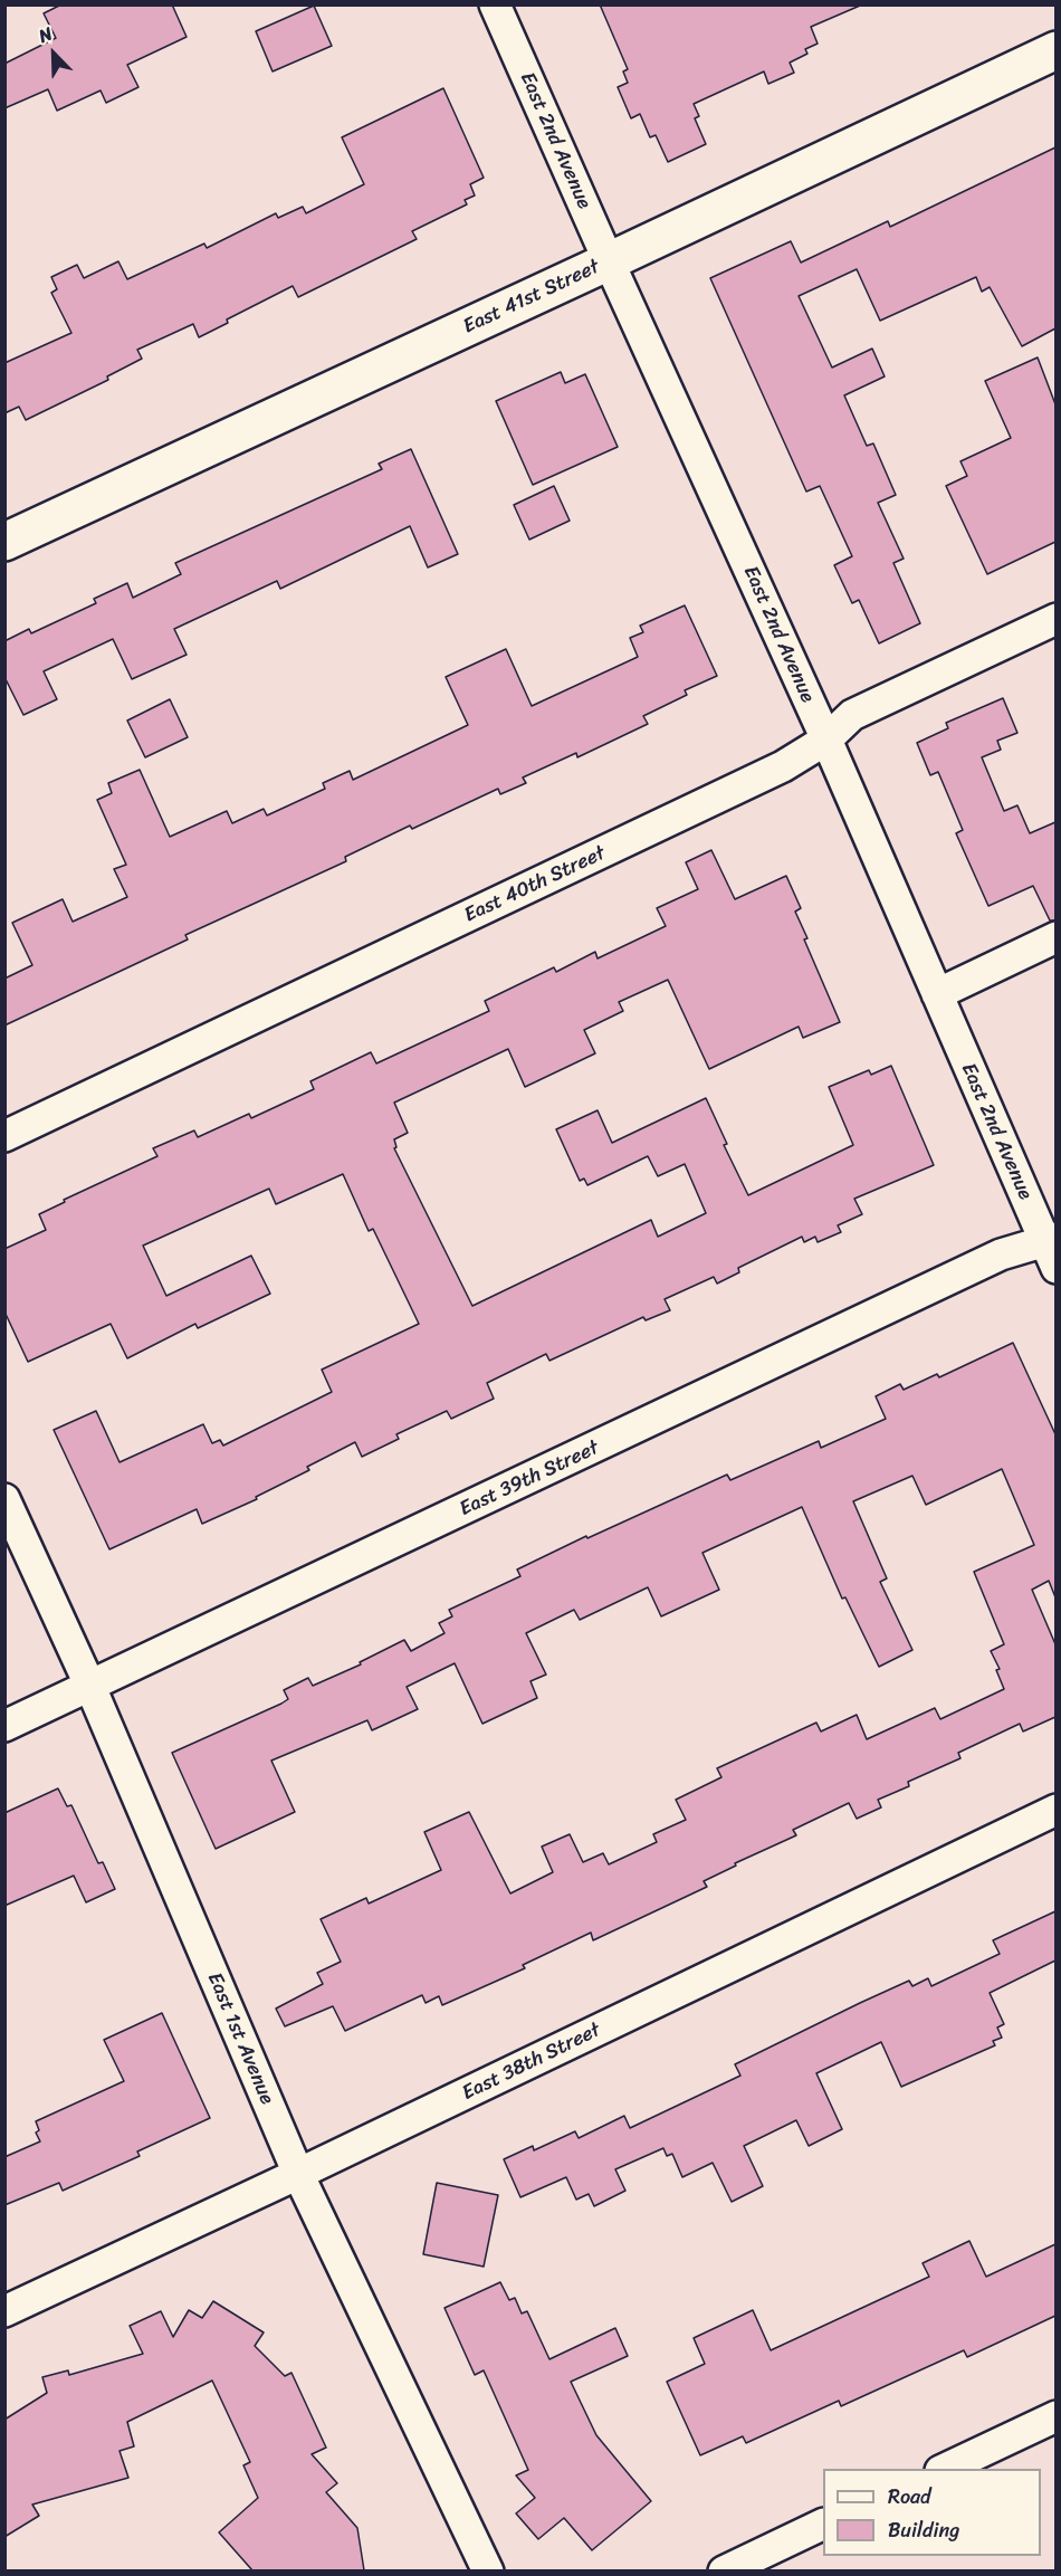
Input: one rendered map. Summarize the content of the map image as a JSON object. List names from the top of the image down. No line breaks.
{"streets":{"street":["East 2nd Avenue","East 41st Street","East 40th Street","East 39th Street","East 1st Avenue","East 38th Street"]},"crossings":[["East 2nd Avenue","East 41st Street"],["East 2nd Avenue","East 40th Street"],["East 2nd Avenue","East 39th Street"],["East 39th Street","East 1st Avenue"],["East 1st Avenue","East 38th Street"]],"legend":["Road","Building"],"north":"top left"}
